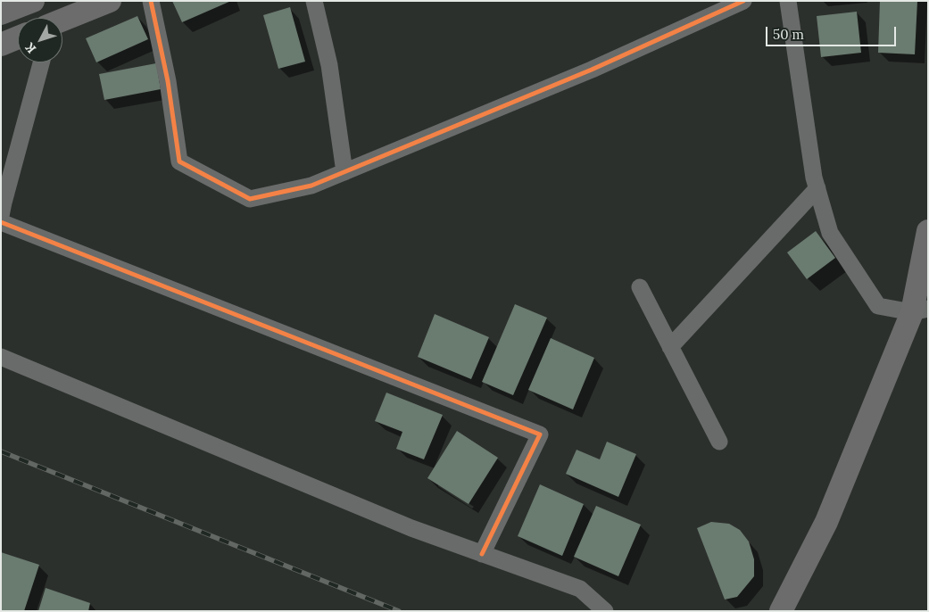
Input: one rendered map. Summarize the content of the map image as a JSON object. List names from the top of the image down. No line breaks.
{"scale_bar":"50 m","north":"bottom left"}
